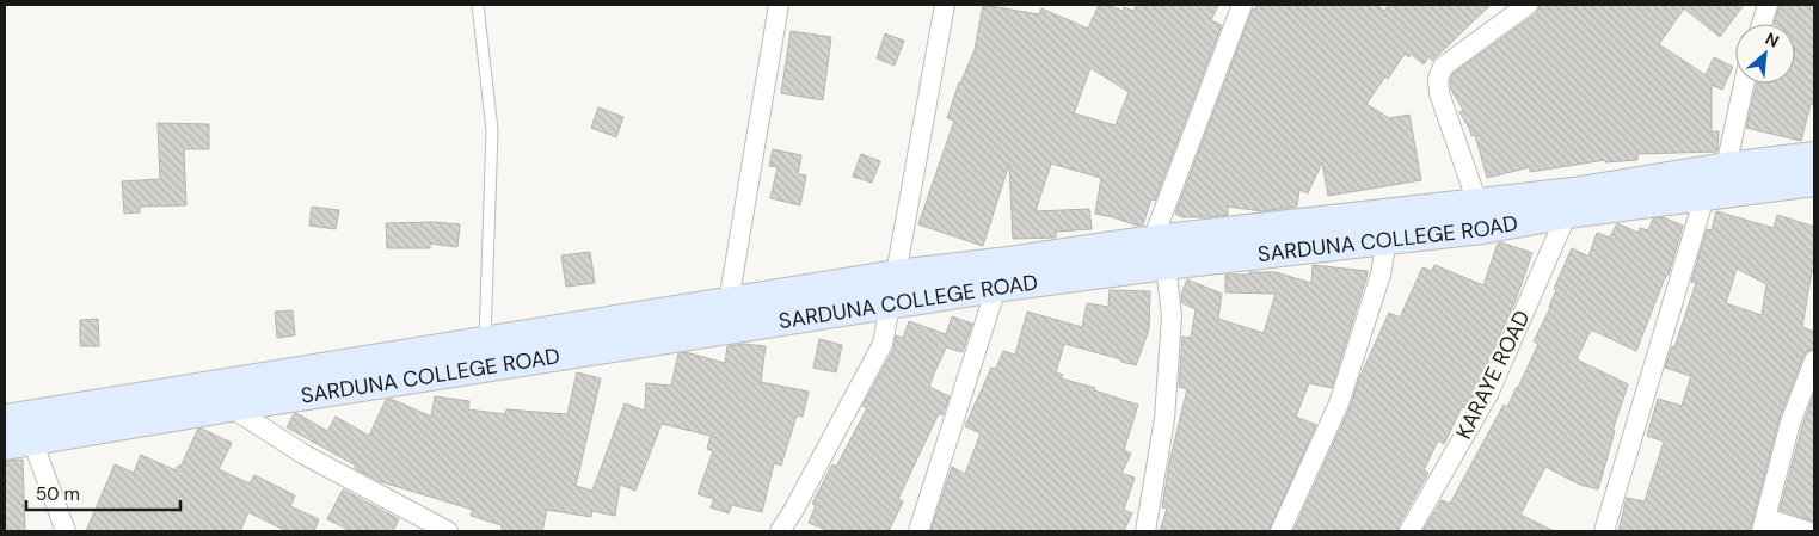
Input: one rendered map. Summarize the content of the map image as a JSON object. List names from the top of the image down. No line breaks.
{"streets":{"street":["SARDUNA COLLEGE ROAD","KARAYE ROAD"]},"crossings":[["SARDUNA COLLEGE ROAD","KARAYE ROAD"]],"scale_bar":"50 m","north":"top right"}
